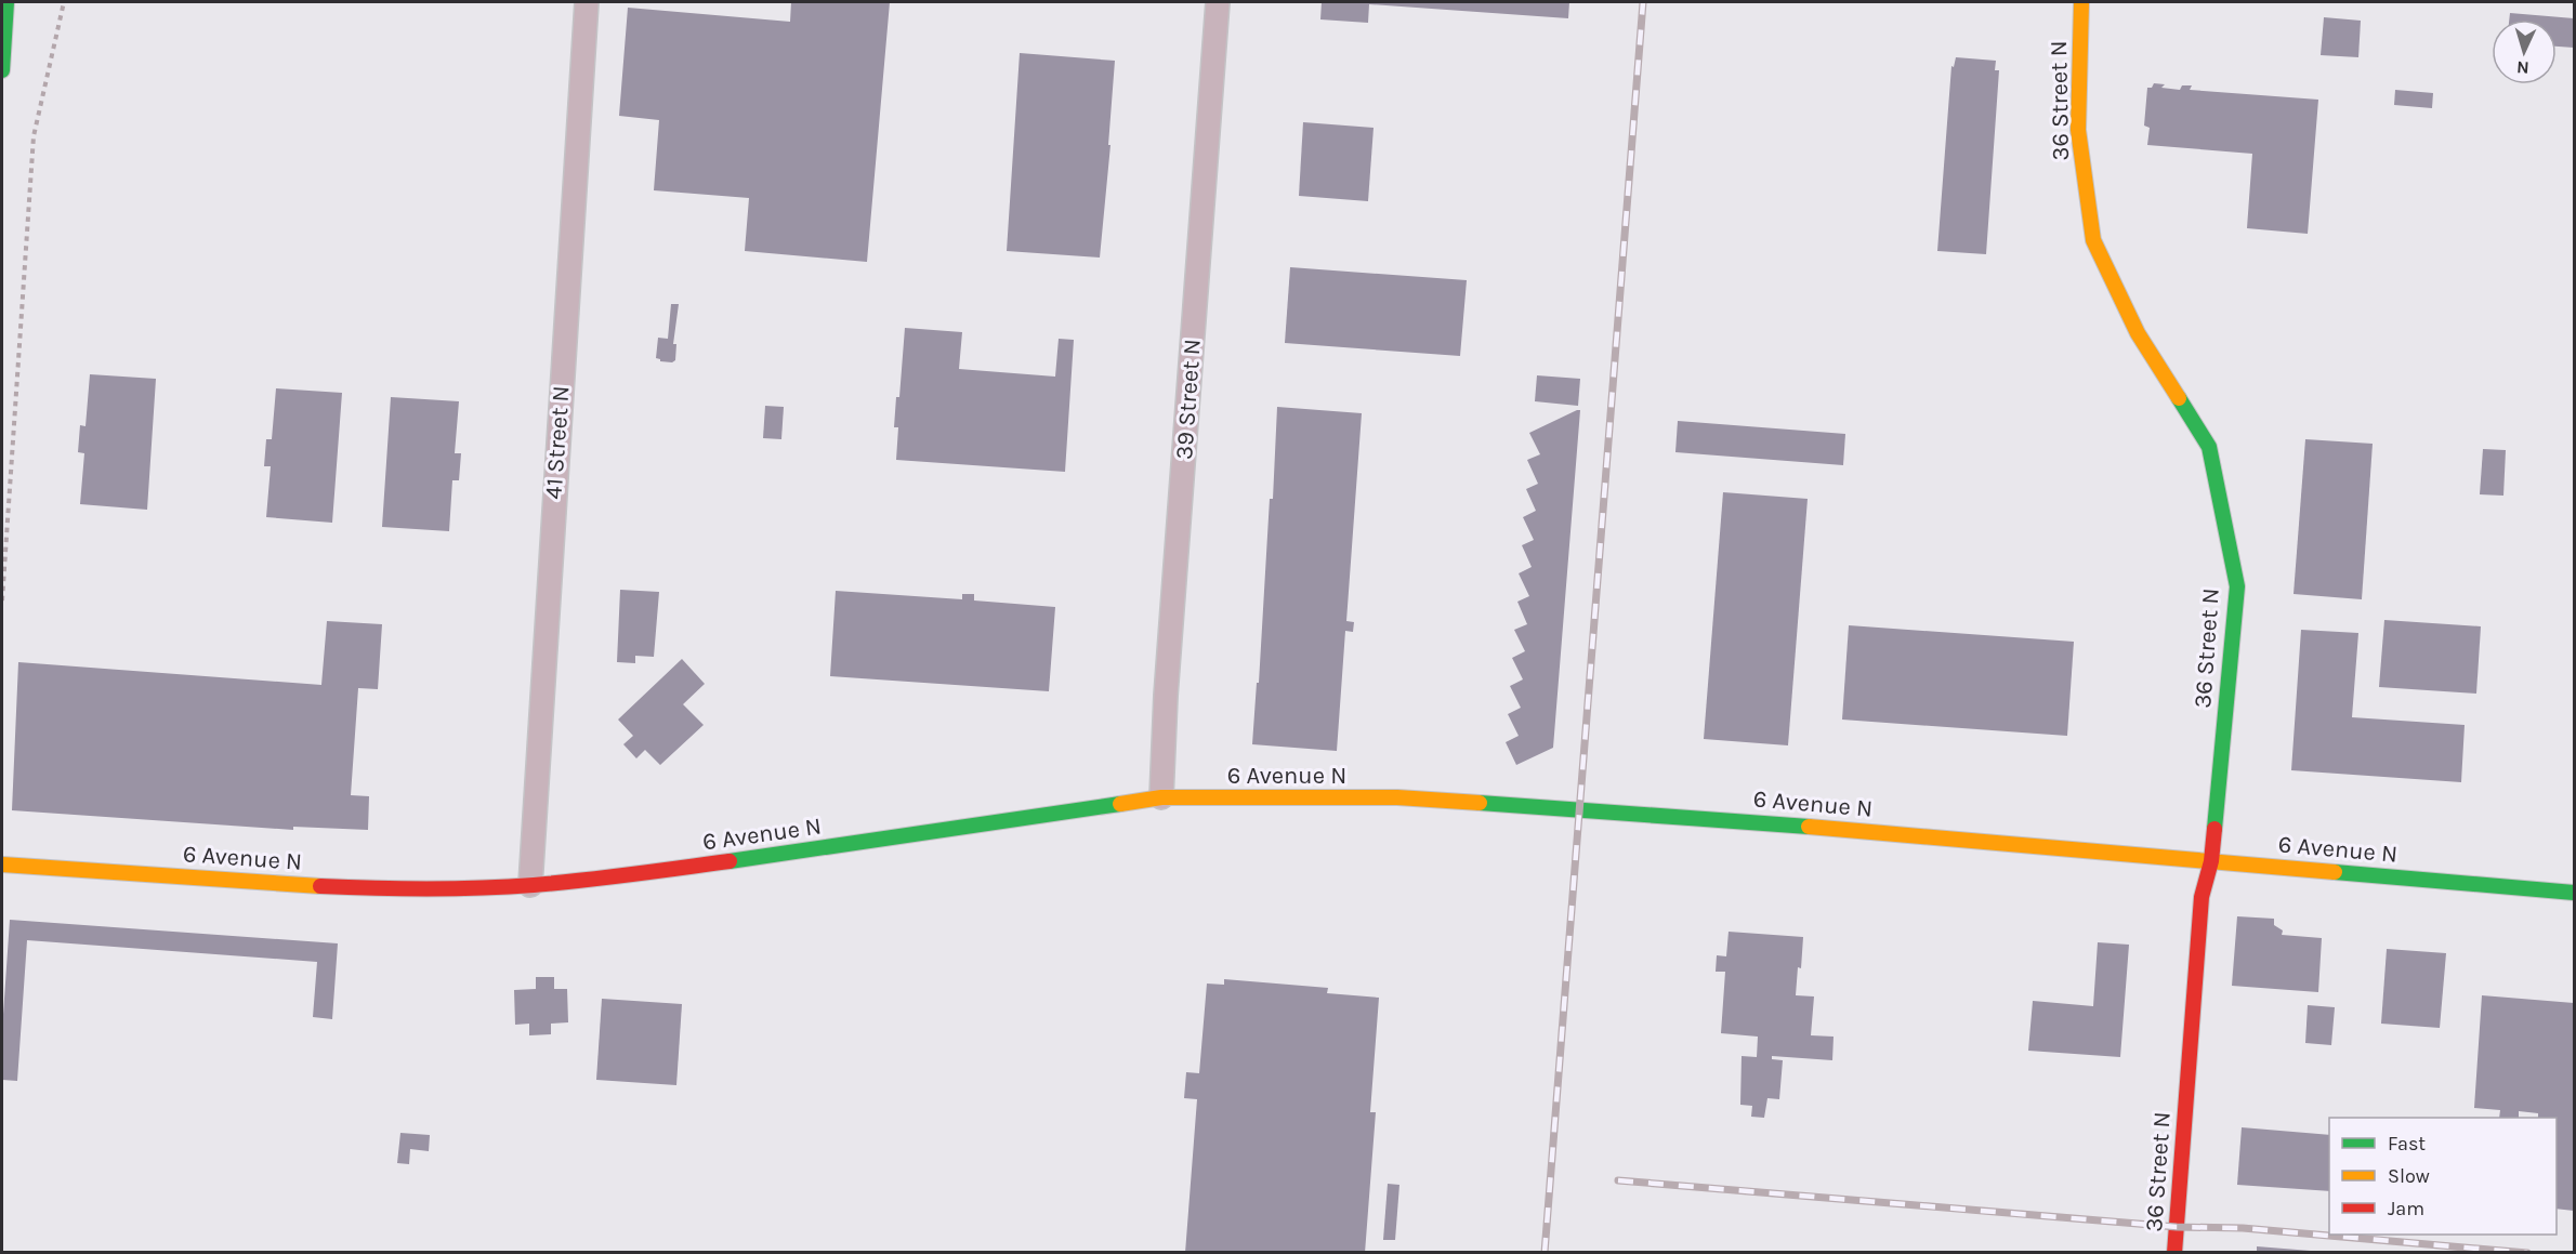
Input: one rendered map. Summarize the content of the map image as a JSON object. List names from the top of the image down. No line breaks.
{"streets":{"street":["36 Street N","39 Street N","41 Street N","6 Avenue N"]},"crossings":[["36 Street N","6 Avenue N"],["39 Street N","6 Avenue N"],["41 Street N","6 Avenue N"]],"legend":["Fast","Slow","Jam"],"north":"bottom"}
